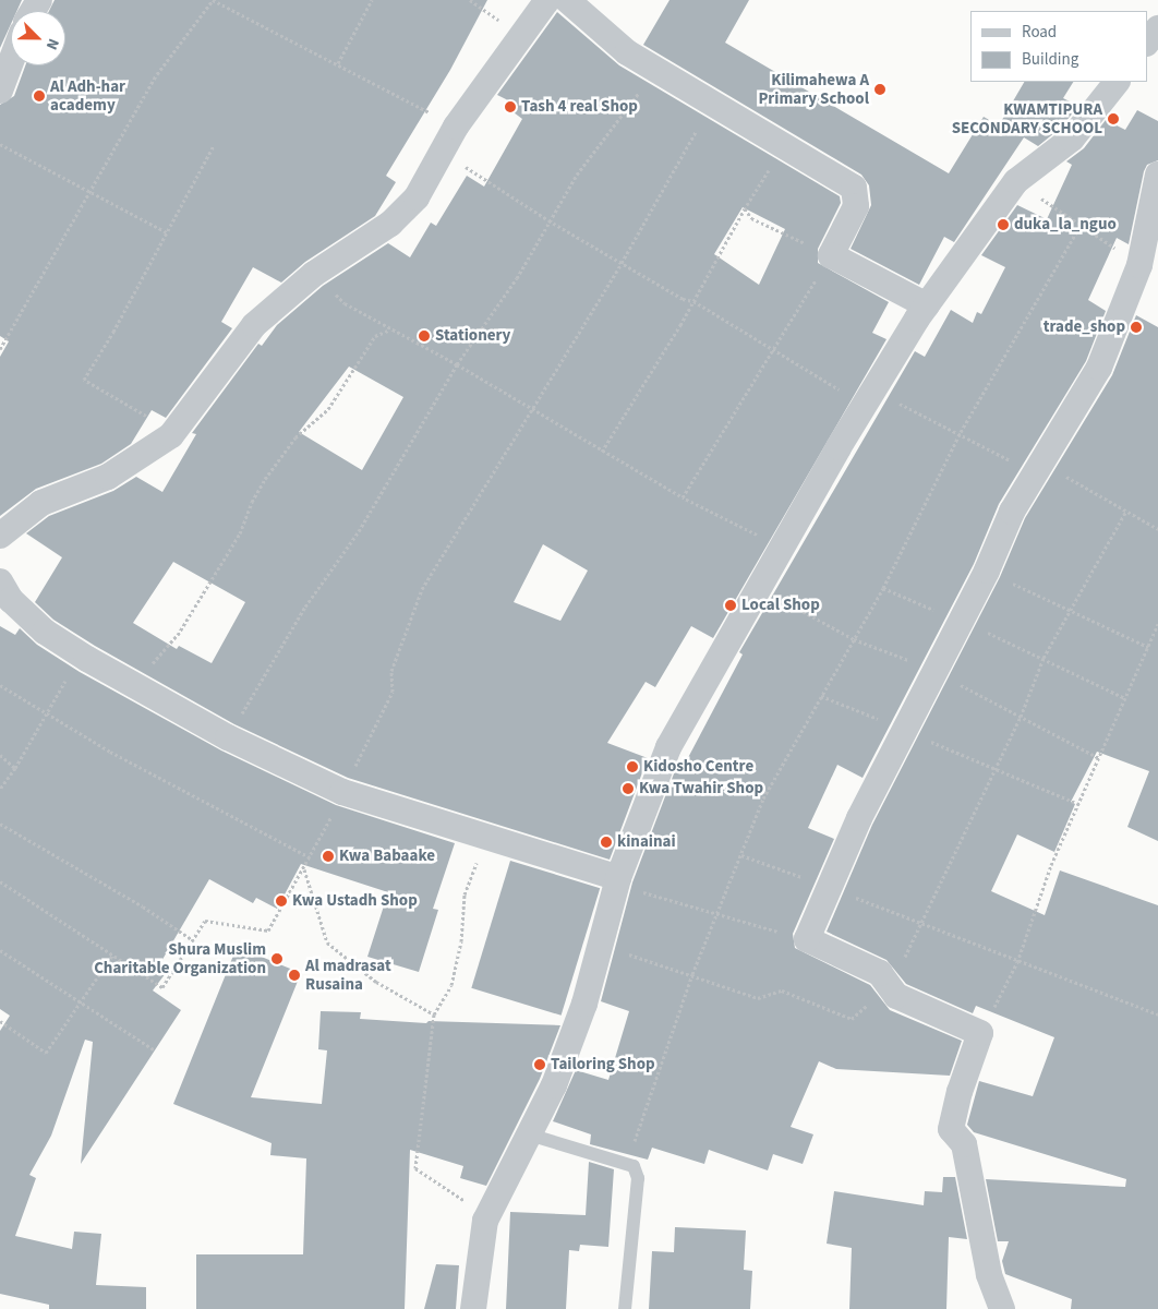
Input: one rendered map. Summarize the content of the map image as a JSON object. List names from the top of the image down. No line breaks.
{"places":["Kilimahewa A Primary School","Al Adh-har academy","Tash 4 real Shop","KWAMTIPURA SECONDARY SCHOOL","duka_la_nguo","trade_shop","Stationery","Local Shop","Kidosho Centre","Kwa Twahir Shop","kinainai","Kwa Babaake","Kwa Ustadh Shop","Shura Muslim Charitable Organization","Al madrasat Rusaina","Tailoring Shop"],"legend":["Road","Building"],"north":"bottom right"}
